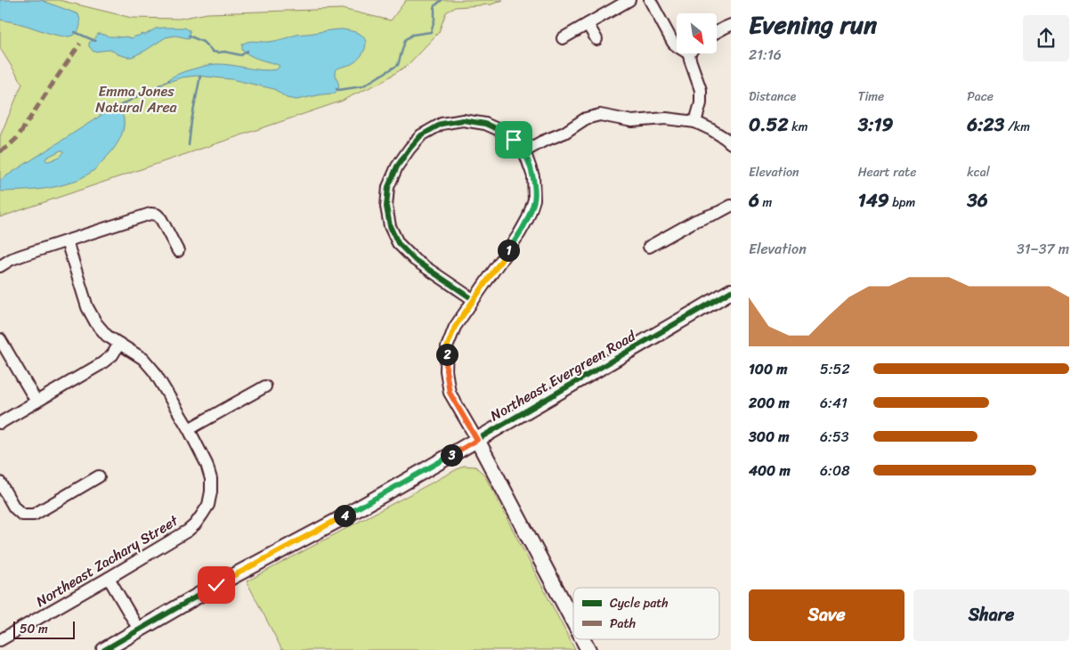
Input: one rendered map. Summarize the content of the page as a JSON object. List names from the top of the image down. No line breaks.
{"streets":{"main road":["Northeast Evergreen Road"],"street":["Northeast Zachary Street"]},"parks":["Emma Jones Natural Area"],"legend":["Cycle path","Path"],"scale_bar":"50 m","north":"bottom right","page":{"heading":["Evening run","21:16"],"stats":[["Distance","0.52 km"],["Time","3:19"],["Pace","6:23 /km"],["Elevation","6 m"],["Heart rate","149 bpm"],["kcal","36"]],"chart":["Elevation","31–37 m"],"pins":["1","2","3","4"],"list":[{"name":"100 m","note":"5:52"},{"name":"200 m","note":"6:41"},{"name":"300 m","note":"6:53"},{"name":"400 m","note":"6:08"}],"buttons":["Save","Share"],"scale":"50 m"}}
